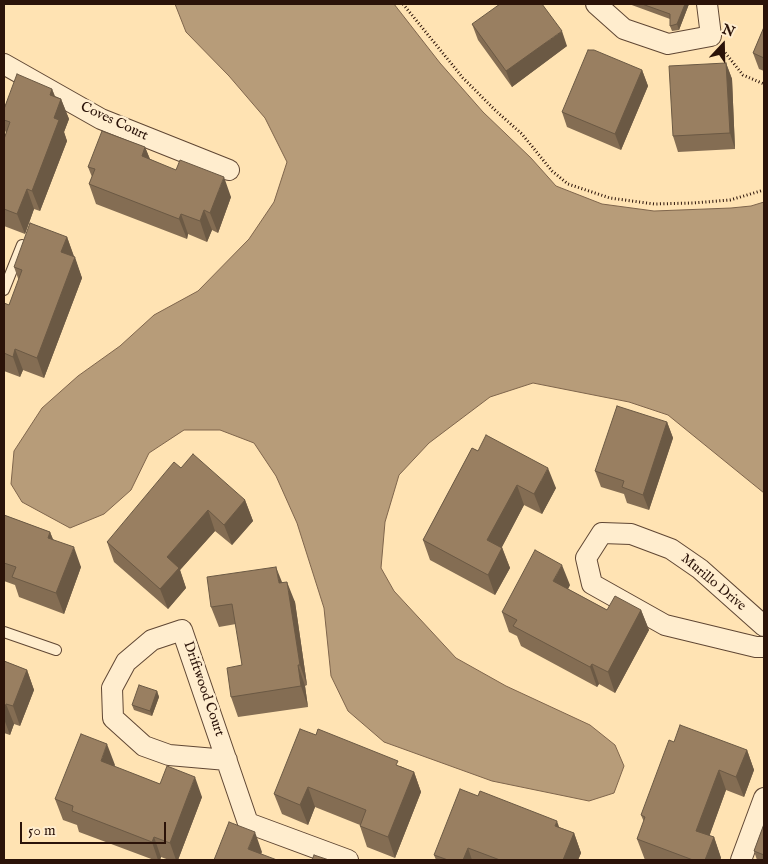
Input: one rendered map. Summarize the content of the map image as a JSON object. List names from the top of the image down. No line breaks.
{"streets":{"street":["Coves Court","Murillo Drive","Driftwood Court"]},"scale_bar":"50 m","north":"top"}
